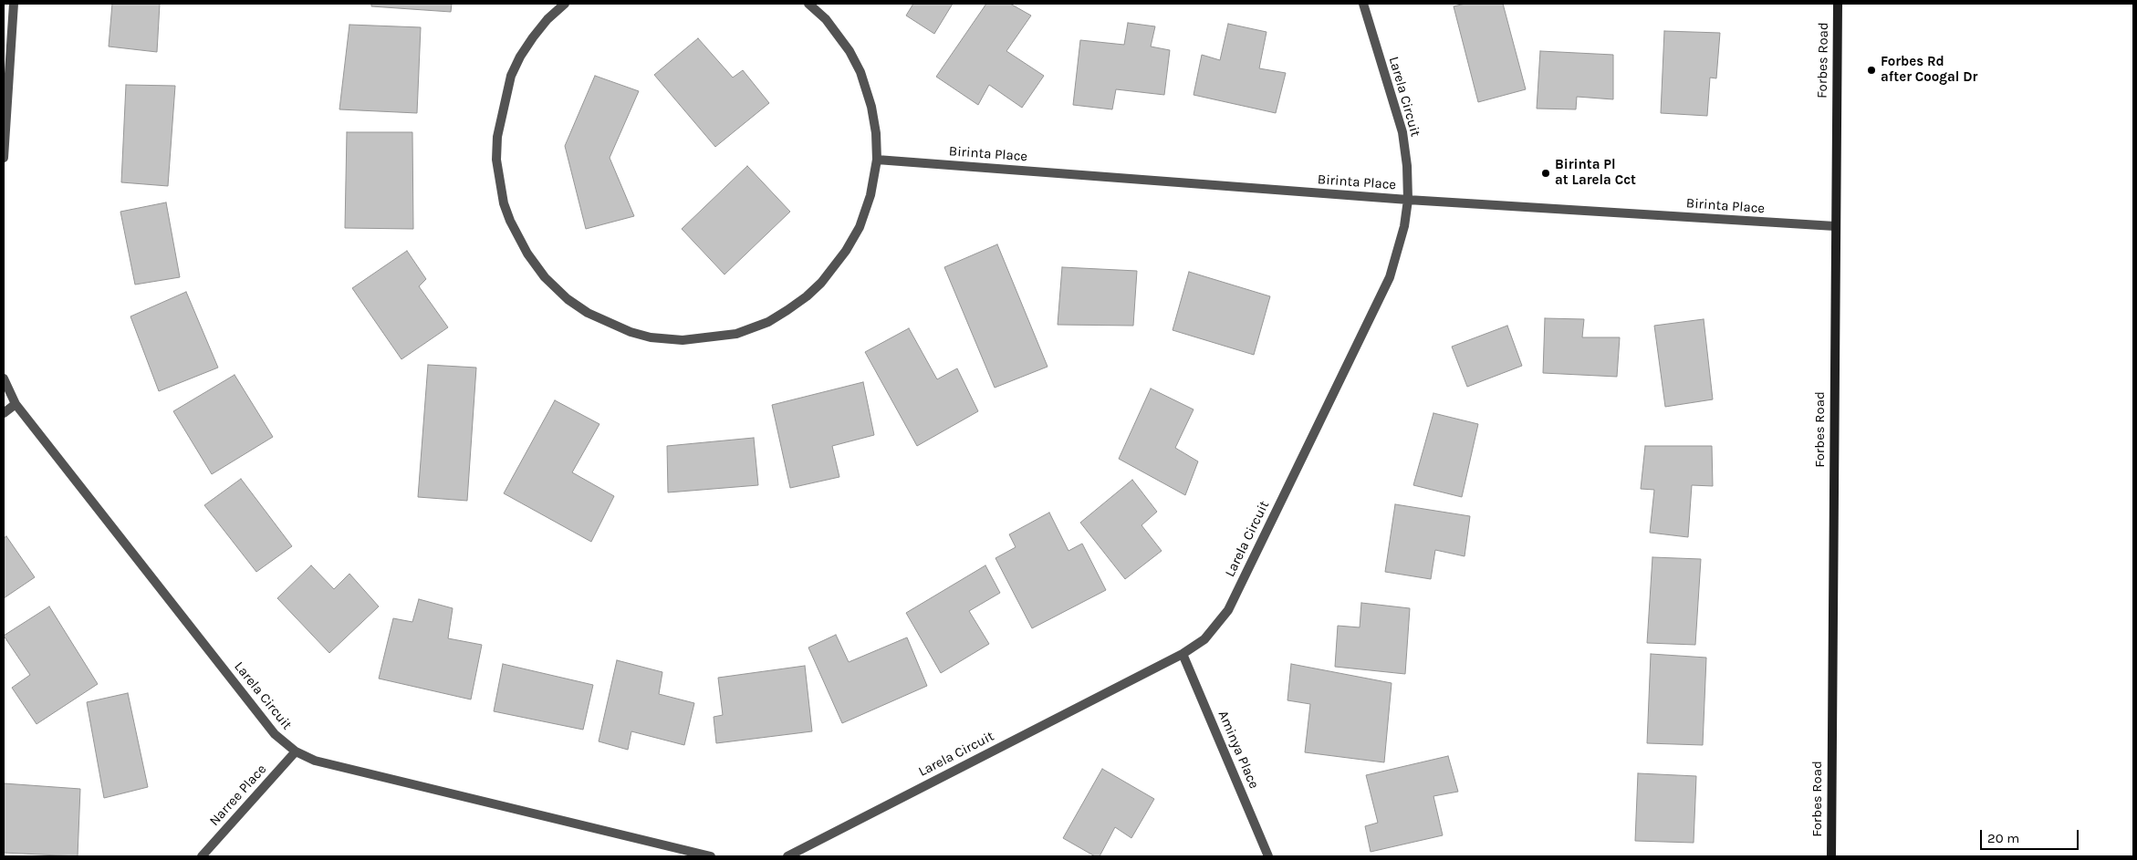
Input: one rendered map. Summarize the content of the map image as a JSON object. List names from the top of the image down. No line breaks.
{"streets":{"main road":["Forbes Road"],"street":["Larela Circuit","Birinta Place","Aminya Place","Narree Place"]},"crossings":[["Forbes Road","Birinta Place"],["Larela Circuit","Birinta Place"],["Larela Circuit","Aminya Place"],["Larela Circuit","Narree Place"]],"places":["Forbes Rd after Coogal Dr","Birinta Pl at Larela Cct"],"scale_bar":"20 m"}
